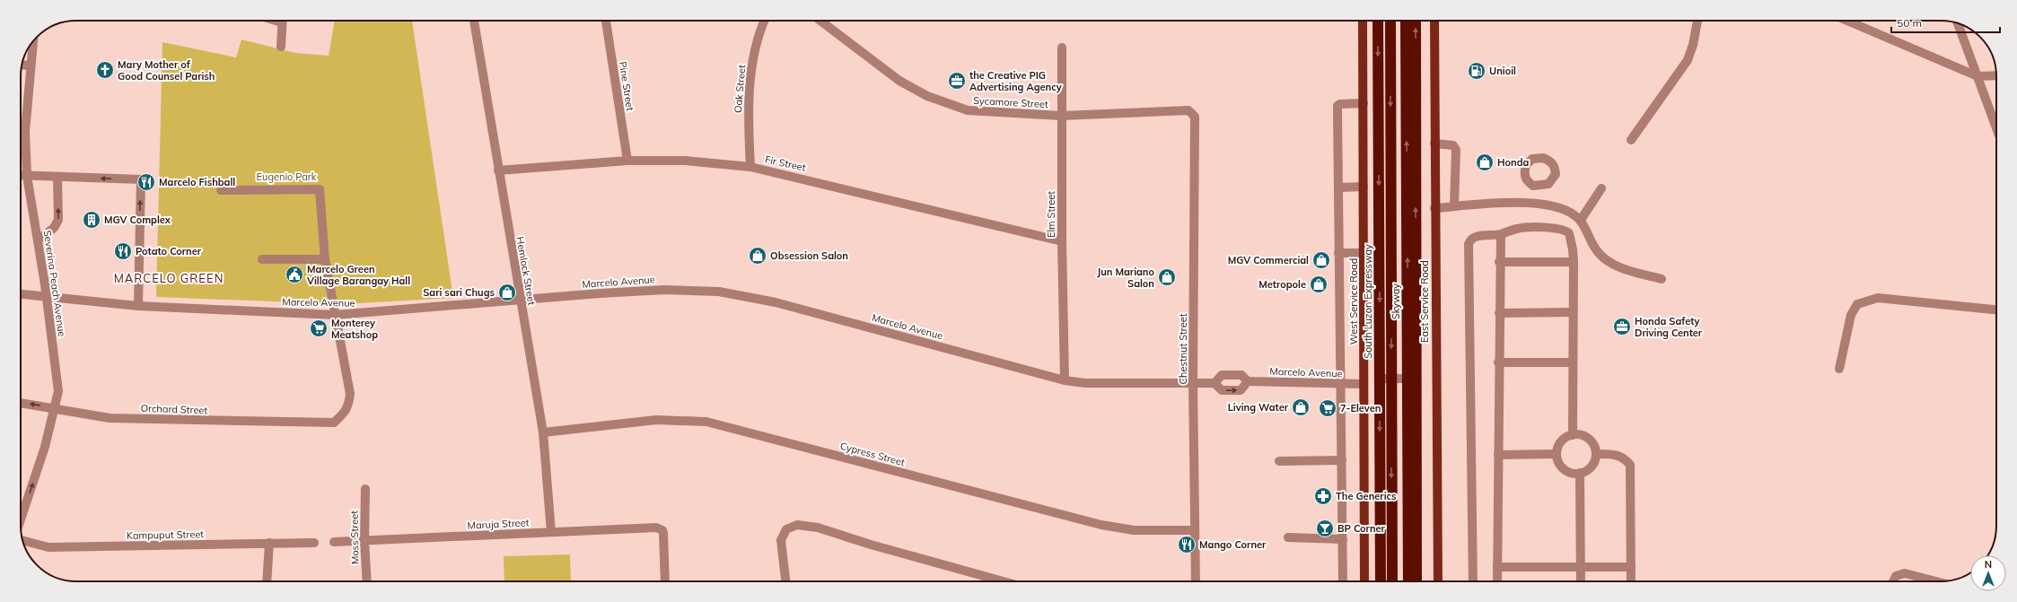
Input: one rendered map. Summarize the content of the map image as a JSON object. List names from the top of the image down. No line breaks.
{"streets":{"highway":["South Luzon Expressway","Skyway"],"main road":["West Service Road","East Service Road"],"street":["Pine Street","Oak Street","Sycamore Street","Fir Street","Elm Street","Hemlock Street","Marcelo Avenue","Severina Peach Avenue","Chestnut Street","Orchard Street","Cypress Street","Maruja Street","Kampuput Street","Moss Street"]},"crossings":[["Pine Street","Fir Street"],["Oak Street","Fir Street"],["Sycamore Street","Elm Street"],["Sycamore Street","Chestnut Street"],["Fir Street","Elm Street"],["Fir Street","Hemlock Street"],["Elm Street","Marcelo Avenue"],["Hemlock Street","Marcelo Avenue"],["Hemlock Street","Cypress Street"],["Hemlock Street","Maruja Street"],["Marcelo Avenue","Severina Peach Avenue"],["Marcelo Avenue","West Service Road"],["Marcelo Avenue","Chestnut Street"],["Marcelo Avenue","Orchard Street"],["Severina Peach Avenue","Orchard Street"],["Chestnut Street","Cypress Street"],["Maruja Street","Moss Street"]],"districts":["MARCELO GREEN"],"parks":["Eugenio Park"],"places":{"church":["Mary Mother of Good Counsel Parish"],"fuel station":["Unioil"],"office":["the Creative PIG Advertising Agency","Honda Safety Driving Center"],"shop":["Honda","Obsession Salon","MGV Commercial","Jun Mariano Salon","Metropole","Sari sari Chugs","Living Water"],"restaurant":["Marcelo Fishball","Potato Corner","Mango Corner"],"building":["MGV Complex"],"public building":["Marcelo Green Village Barangay Hall"],"supermarket":["Monterey Meatshop","7-Eleven"],"pharmacy":["The Generics"],"bar":["BP Corner"]},"scale_bar":"50 m","north":"top"}
